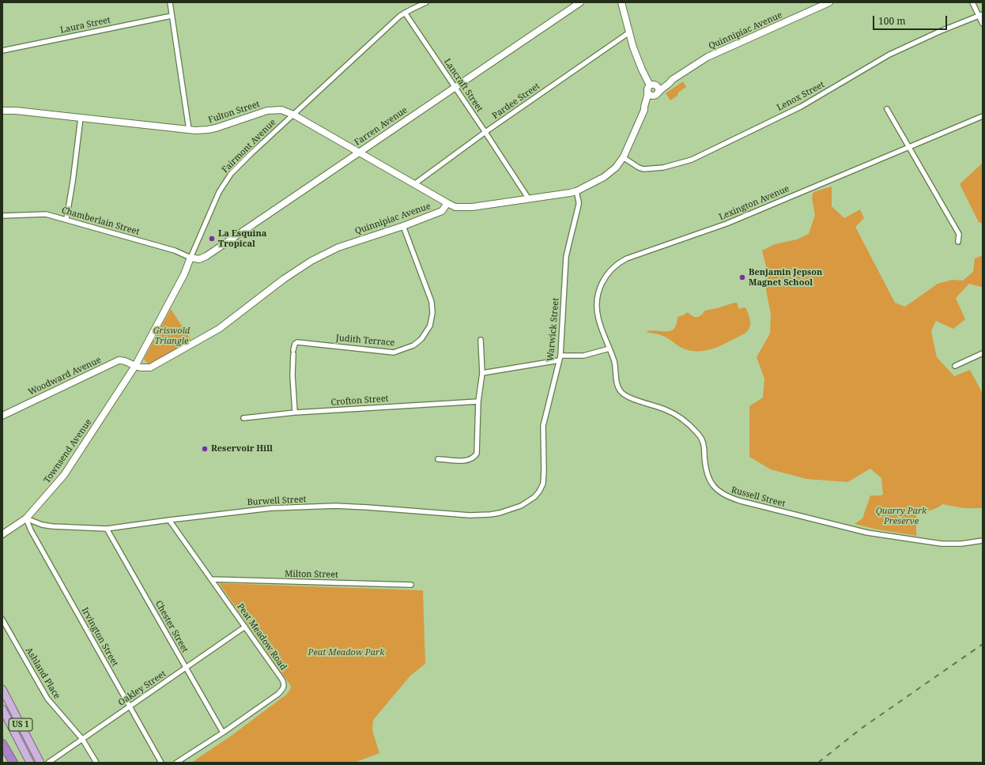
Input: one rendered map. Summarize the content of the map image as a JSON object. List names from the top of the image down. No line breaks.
{"streets":{"main road":["Quinnipiac Avenue","Fulton Street","Farren Avenue","Fairmont Avenue","Woodward Avenue","Townsend Avenue","US 1"],"street":["Laura Street","Lancraft Street","Lenox Street","Pardee Street","Lexington Avenue","Chamberlain Street","Warwick Street","Judith Terrace","Crofton Street","Russell Street","Burwell Street","Milton Street","Chester Street","Irvington Street","Peat Meadow Road","Ashland Place","Oakley Street"]},"crossings":[["Quinnipiac Avenue","Lancraft Street"],["Quinnipiac Avenue","Lenox Street"],["Quinnipiac Avenue","Fulton Street"],["Quinnipiac Avenue","Fairmont Avenue"],["Quinnipiac Avenue","Warwick Street"],["Quinnipiac Avenue","Judith Terrace"],["Quinnipiac Avenue","Woodward Avenue"],["Quinnipiac Avenue","Townsend Avenue"],["Lancraft Street","Pardee Street"],["Lancraft Street","Farren Avenue"],["Lancraft Street","Fairmont Avenue"],["Pardee Street","Fulton Street"],["Fulton Street","Farren Avenue"],["Fulton Street","Fairmont Avenue"],["Farren Avenue","Fairmont Avenue"],["Farren Avenue","Chamberlain Street"],["Fairmont Avenue","Chamberlain Street"],["Fairmont Avenue","Woodward Avenue"],["Fairmont Avenue","Townsend Avenue"],["Lexington Avenue","Russell Street"],["Warwick Street","Burwell Street"],["Judith Terrace","Crofton Street"],["Woodward Avenue","Townsend Avenue"],["Townsend Avenue","Burwell Street"],["Townsend Avenue","Irvington Street"],["Burwell Street","Chester Street"],["Burwell Street","Irvington Street"],["Burwell Street","Peat Meadow Road"],["Milton Street","Peat Meadow Road"],["Chester Street","Peat Meadow Road"],["Chester Street","Oakley Street"],["Irvington Street","Oakley Street"],["Peat Meadow Road","Oakley Street"],["Ashland Place","Oakley Street"]],"parks":["Griswold Triangle","Quarry Park Preserve","Peat Meadow Park"],"places":["La Esquina Tropical","Benjamin Jepson Magnet School","Reservoir Hill"],"scale_bar":"100 m"}
